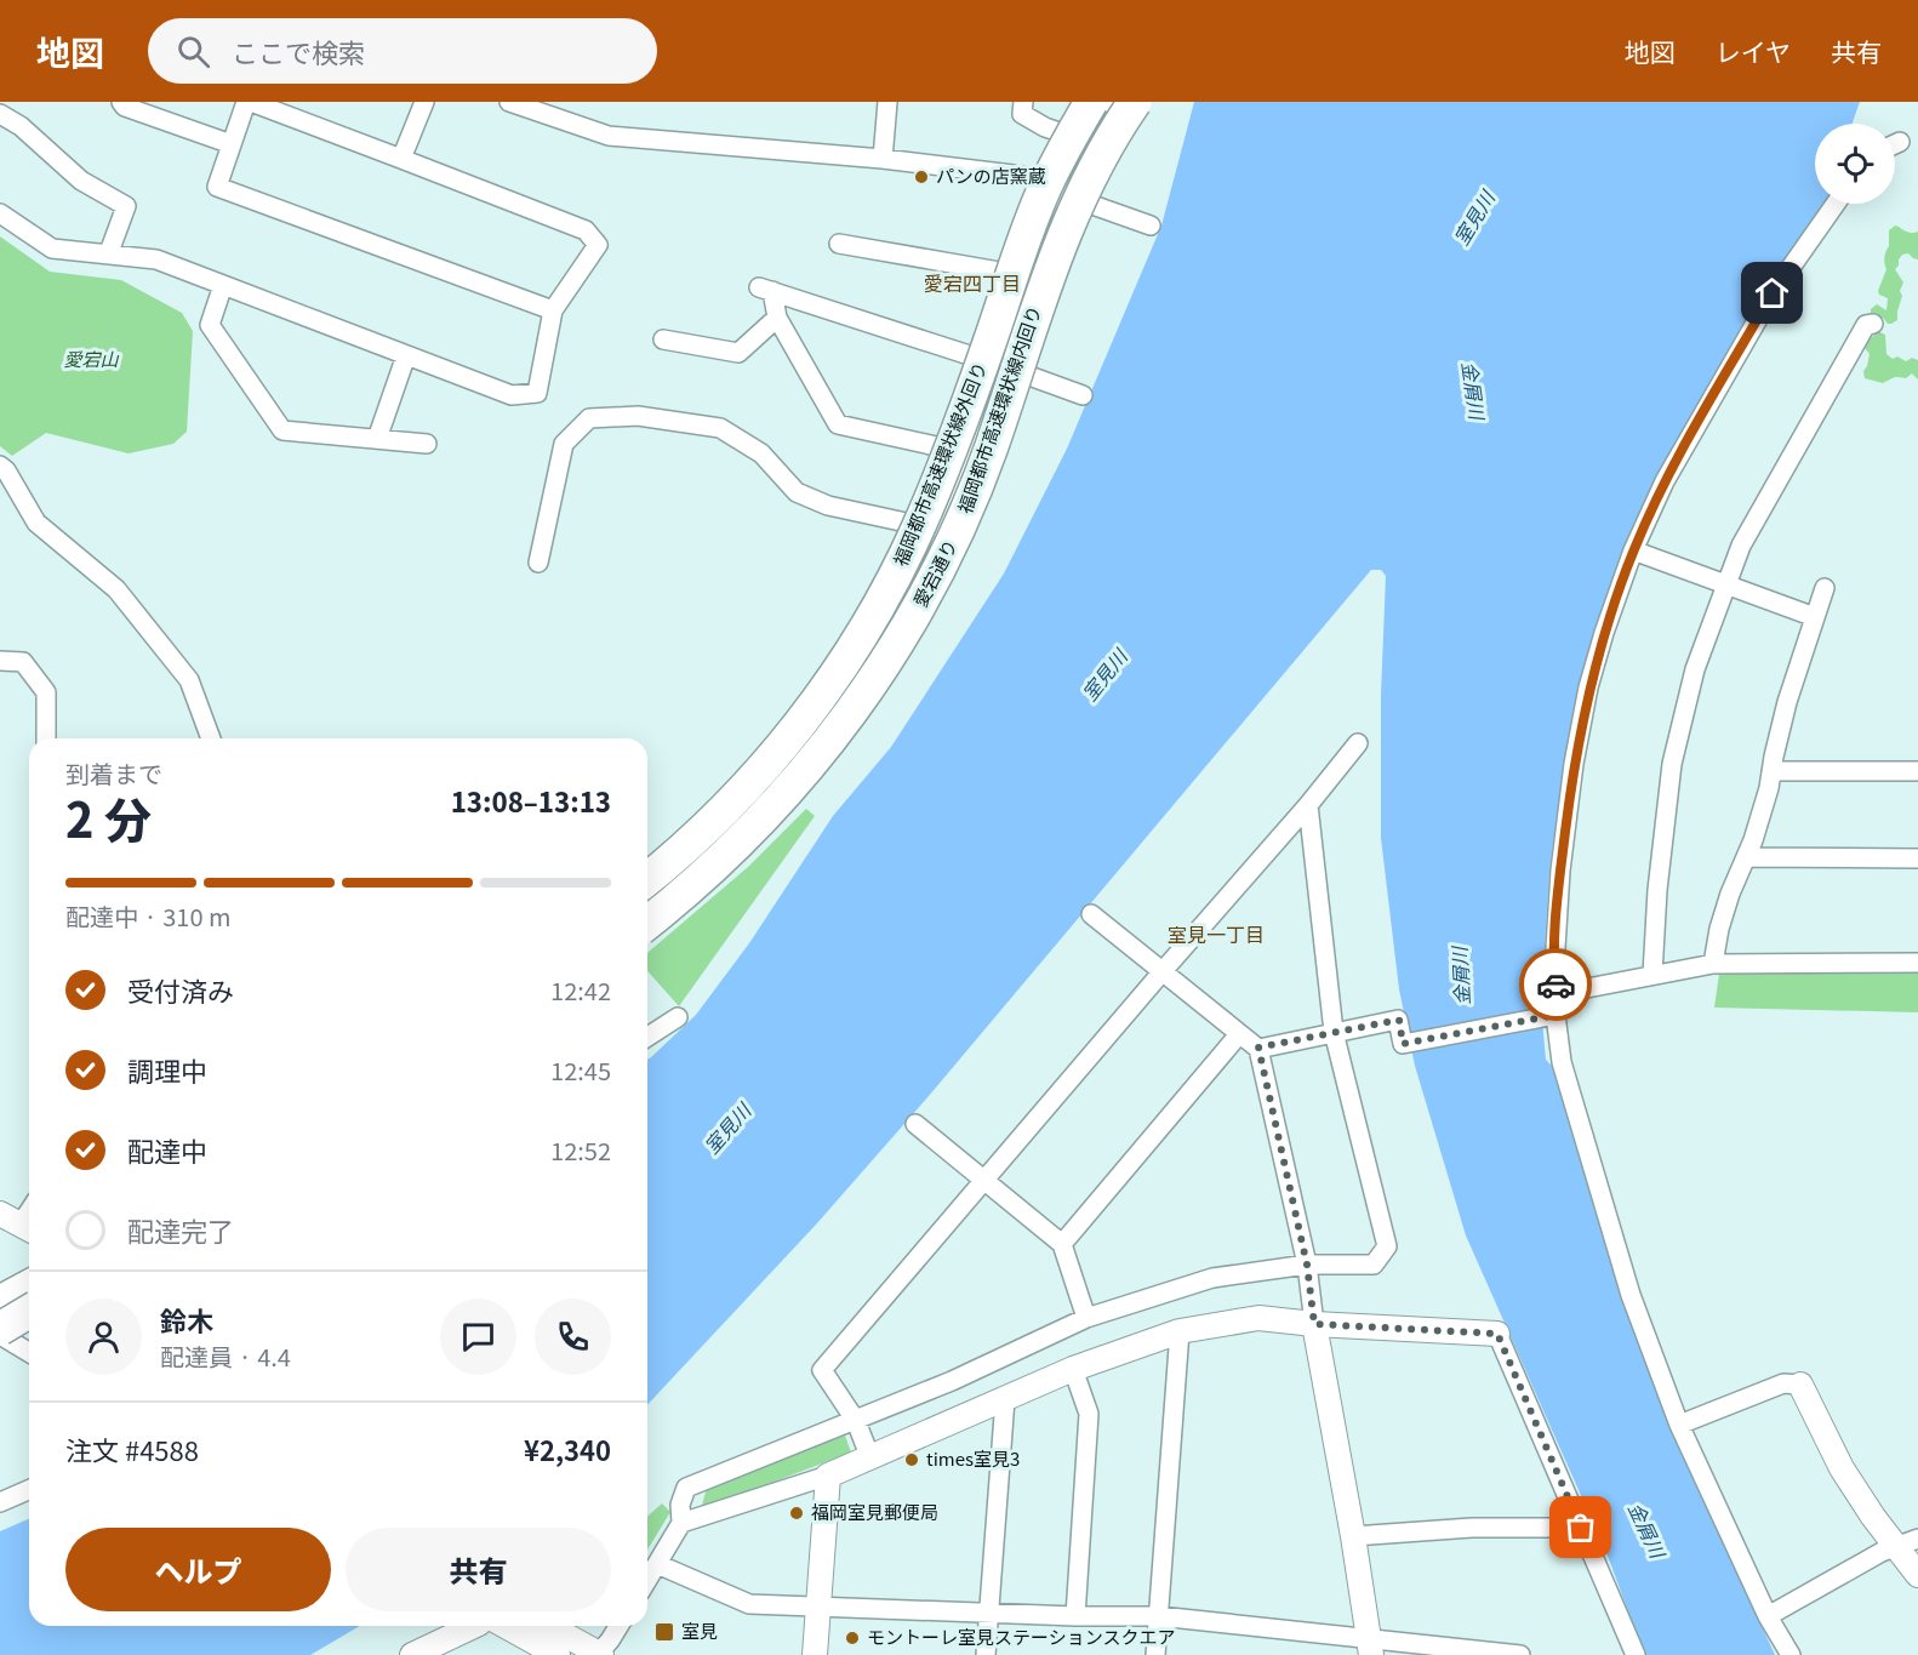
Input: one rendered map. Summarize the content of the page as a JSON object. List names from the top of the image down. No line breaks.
{"streets":{"highway":["福岡都市高速環状線内回り","福岡都市高速環状線外回り"],"street":["愛宕通り"]},"crossings":[["福岡都市高速環状線内回り","愛宕通り"],["福岡都市高速環状線外回り","愛宕通り"]],"districts":["愛宕四丁目","室見一丁目"],"water":["室見川","金屑川"],"parks":["愛宕山"],"places":{"other":["パンの店窯蔵","times室見3","福岡室見郵便局","モントーレ室見ステーションスクエア"],"transit":["室見"]},"page":{"header":"地図","search":"ここで検索","nav":["地図","レイヤ","共有"],"heading":["2 分","到着まで","13:08–13:13"],"panel":["鈴木","配達員 · 4.4","注文 #4588","¥2,340"],"bar":"配達中 · 310 m","list":[["受付済み","12:42"],["調理中","12:45"],["配達中","12:52"],"配達完了"],"buttons":["ヘルプ","共有"]}}
